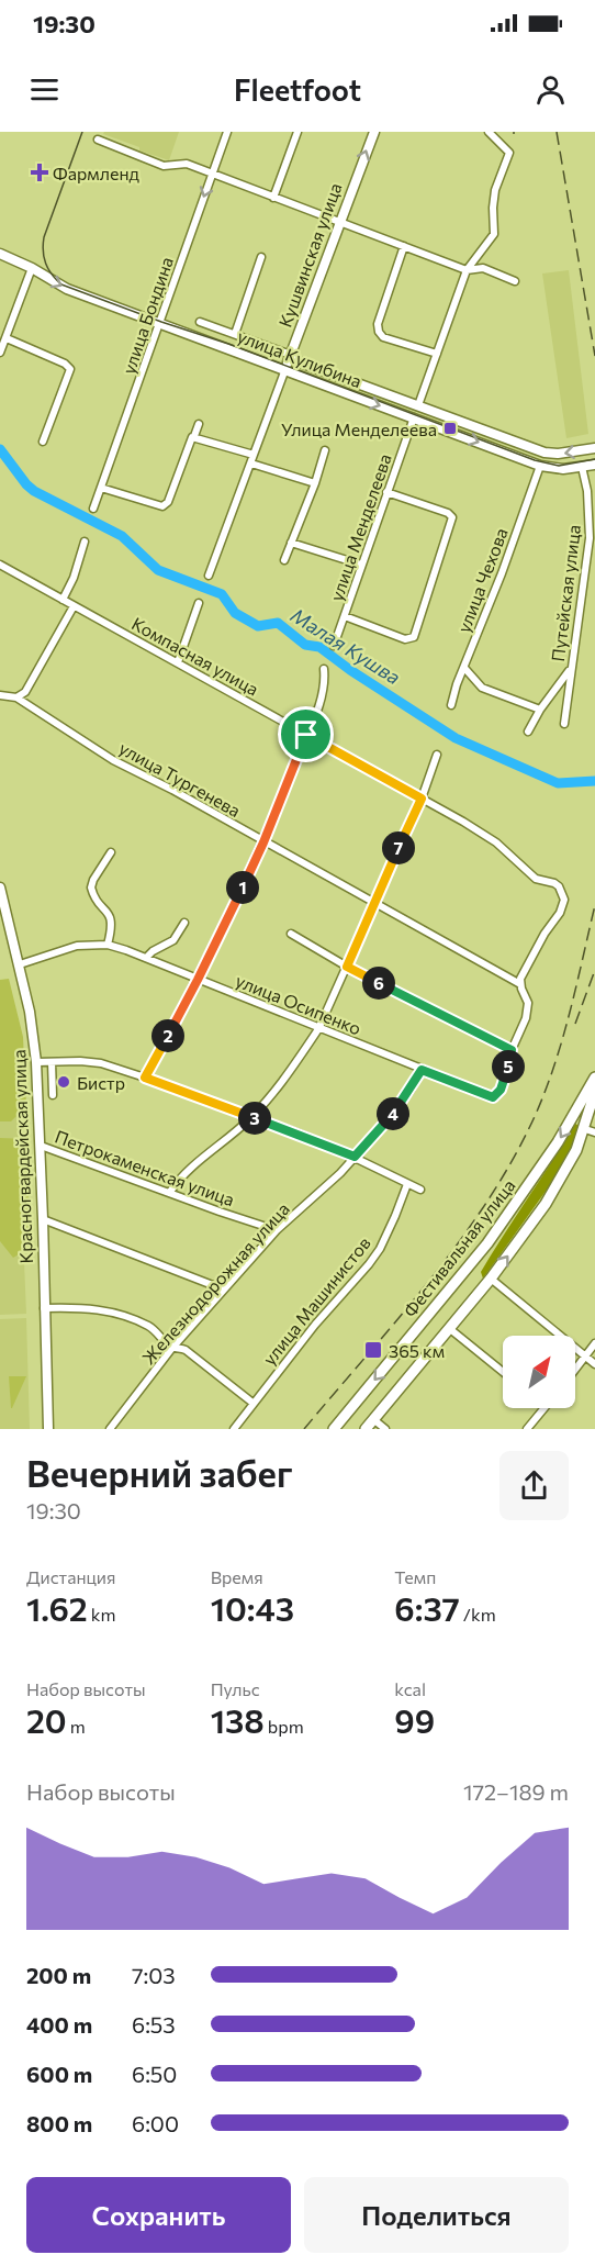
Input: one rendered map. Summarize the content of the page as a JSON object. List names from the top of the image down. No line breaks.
{"streets":{"main road":["Кушвинская улица","улица Кулибина","Красногвардейская улица","Фестивальная улица"],"street":["улица Бондина","улица Менделеева","улица Чехова","Путейская улица","Компасная улица","улица Тургенева","улица Осипенко","Петрокаменская улица","Железнодорожная улица","улица Машинистов"]},"crossings":[["Кушвинская улица","улица Кулибина"],["улица Бондина","улица Кулибина"],["улица Кулибина","улица Менделеева"],["улица Кулибина","улица Чехова"],["улица Кулибина","Путейская улица"],["Компасная улица","улица Тургенева"],["улица Осипенко","Красногвардейская улица"],["улица Осипенко","Железнодорожная улица"],["Красногвардейская улица","Петрокаменская улица"],["Петрокаменская улица","Железнодорожная улица"]],"one_way":["улица Бондина"],"water":["Малая Кушва"],"places":{"health":["Фармленд"],"transit":["Улица Менделеева","365 км"],"other":["Бистр"]},"north":"top right","page":{"status":"19:30","header":"Fleetfoot","pins":["7","1","6","2","5","4","3"],"heading":["Вечерний забег","19:30"],"stats":[["Дистанция","1.62 km"],["Время","10:43"],["Темп","6:37 /km"],["Набор высоты","20 m"],["Пульс","138 bpm"],["kcal","99"]],"chart":["Набор высоты","172–189 m"],"list":[{"name":"200 m","note":"7:03"},{"name":"400 m","note":"6:53"},{"name":"600 m","note":"6:50"},{"name":"800 m","note":"6:00"}],"buttons":["Сохранить","Поделиться"]}}
